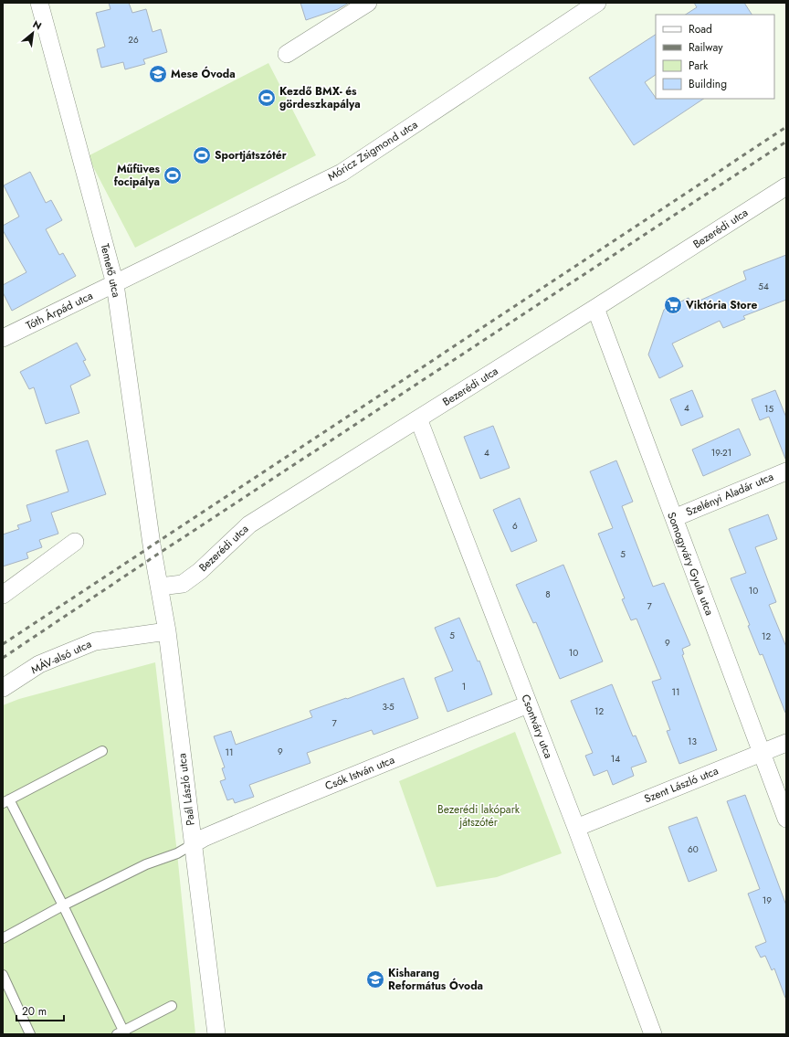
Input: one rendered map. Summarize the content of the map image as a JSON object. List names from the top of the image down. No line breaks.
{"streets":{"street":["Móricz Zsigmond utca","Bezerédi utca","Temető utca","Tóth Árpád utca","Szelényi Aladár utca","Somogyváry Gyula utca","MÁV-alsó utca","Csontváry utca","Csók István utca","Szent László utca","Paál László utca"]},"crossings":[["Móricz Zsigmond utca","Temető utca"],["Móricz Zsigmond utca","Tóth Árpád utca"],["Bezerédi utca","Somogyváry Gyula utca"],["Bezerédi utca","Csontváry utca"],["Bezerédi utca","Paál László utca"],["Temető utca","Tóth Árpád utca"],["Temető utca","Paál László utca"],["Szelényi Aladár utca","Somogyváry Gyula utca"],["Somogyváry Gyula utca","Szent László utca"],["MÁV-alsó utca","Paál László utca"],["Csontváry utca","Csók István utca"],["Csontváry utca","Szent László utca"],["Csók István utca","Paál László utca"]],"parks":["Bezerédi lakópark játszótér"],"places":{"school or university":["Mese Óvoda","Kisharang Református Óvoda"],"sports":["Kezdő BMX- és gördeszkapálya","Sportjátszótér","Műfüves focipálya"],"supermarket":["Viktória Store"]},"house_numbers":["26","54","4","15","4","19-21","6","5","10","8","7","5","12","9","10","1","11","3-5","12","7","13","9","11","14","60","19"],"legend":["Road","Railway","Park","Building"],"scale_bar":"20 m","north":"top right"}
